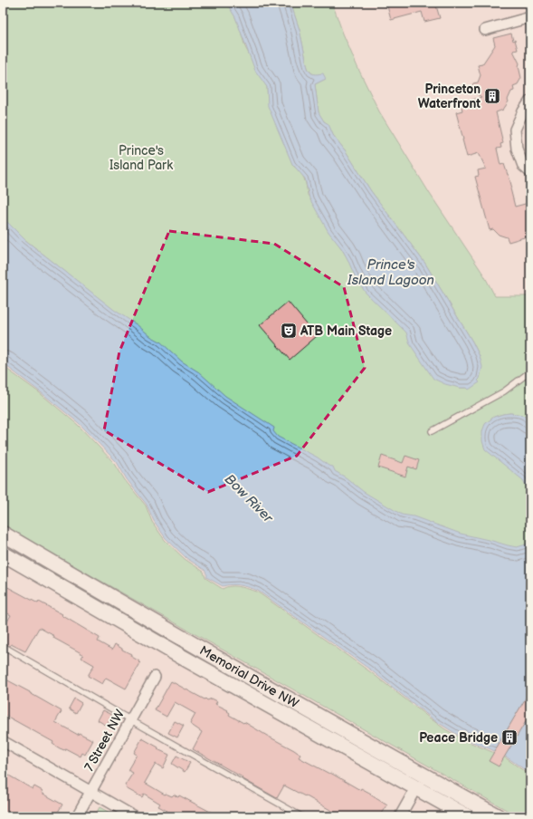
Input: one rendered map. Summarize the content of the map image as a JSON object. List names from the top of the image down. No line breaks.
{"streets":{"main road":["Memorial Drive NW"],"street":["7 Street NW"]},"water":["Prince's Island Lagoon","Bow River"],"parks":["Prince's Island Park"],"places":{"building":["Princeton Waterfront","Peace Bridge"],"theatre":["ATB Main Stage"]}}
